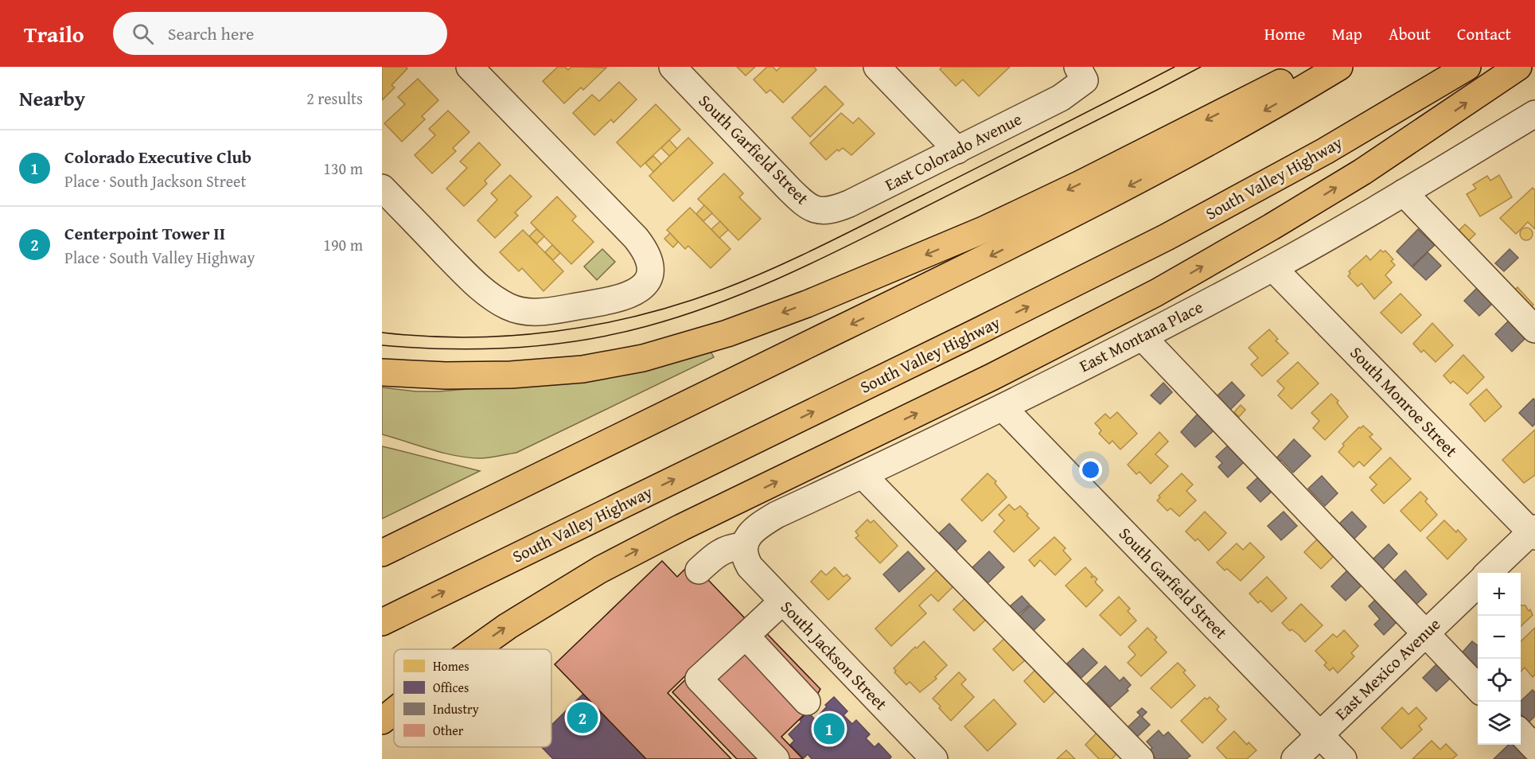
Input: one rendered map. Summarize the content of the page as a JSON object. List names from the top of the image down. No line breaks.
{"streets":{"highway":["South Valley Highway"],"street":["South Garfield Street","East Colorado Avenue","East Montana Place","South Monroe Street","South Jackson Street","East Mexico Avenue"]},"crossings":[["South Garfield Street","East Colorado Avenue"],["South Garfield Street","East Montana Place"],["South Garfield Street","East Mexico Avenue"],["East Montana Place","South Monroe Street"],["East Montana Place","South Jackson Street"]],"legend":["Homes","Offices","Industry","Other"],"page":{"header":"Trailo","search":"Search here","nav":["Home","Map","About","Contact"],"heading":["Nearby","2 results"],"list":[{"mark":"1","name":"Colorado Executive Club","note":"Place · South Jackson Street","value":"130 m"},{"mark":"2","name":"Centerpoint Tower II","note":"Place · South Valley Highway","value":"190 m"}],"map_buttons":["+","−"],"pins":["2","1"]}}
